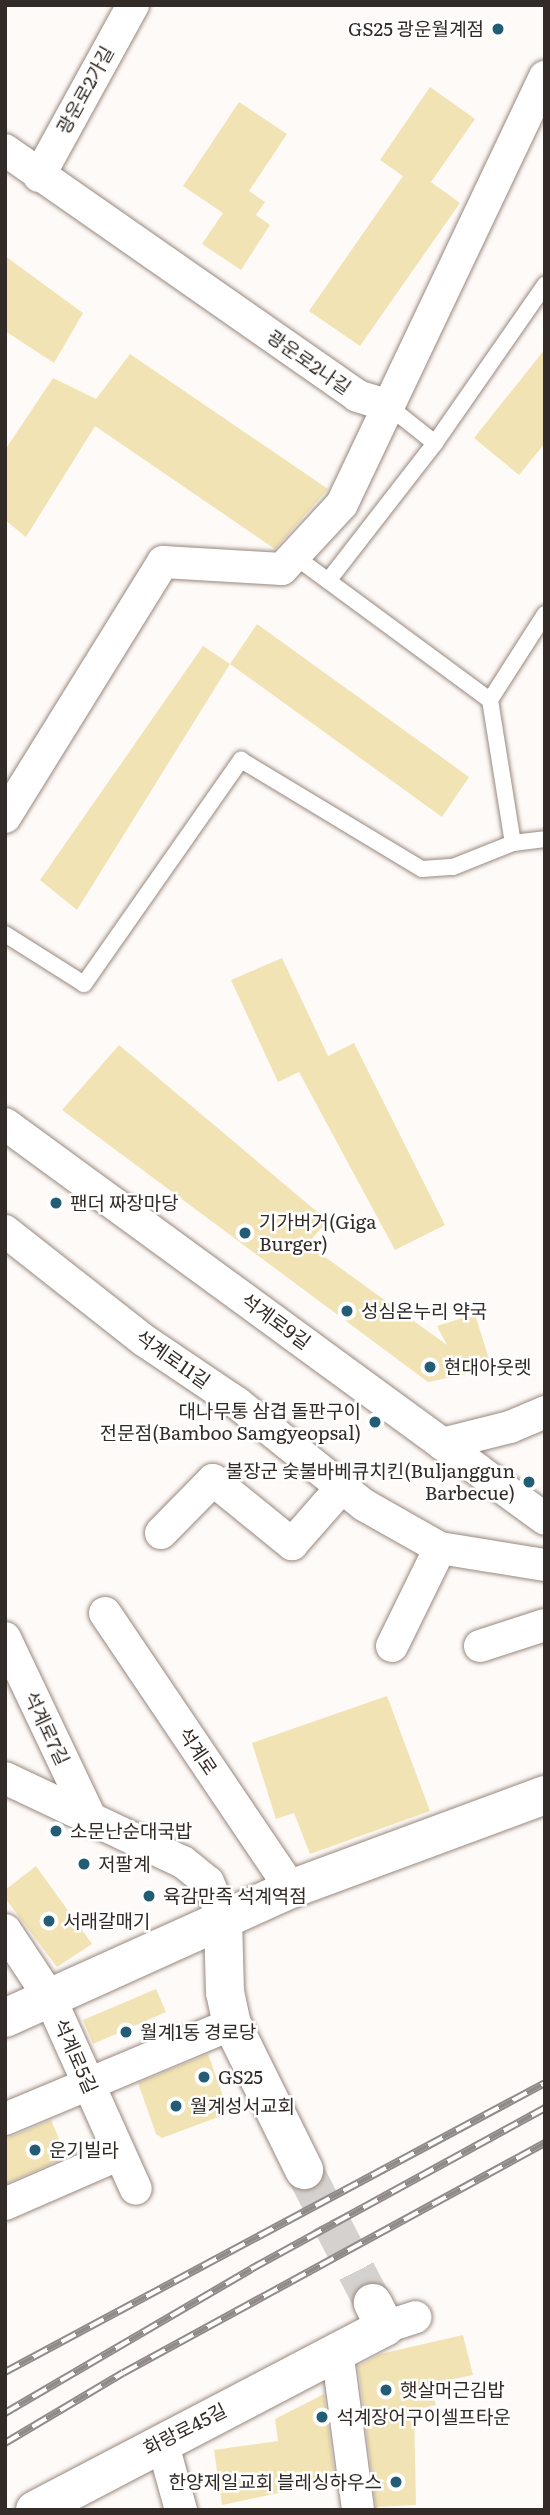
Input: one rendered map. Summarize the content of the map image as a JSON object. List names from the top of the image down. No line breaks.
{"streets":{"street":["광운로2가길","광운로2나길","석계로9길","석계로11길","석계로7길","석계로","석계로5길","화랑로45길"]},"crossings":[["광운로2가길","광운로2나길"]],"places":["GS25 광운월계점","팬더 짜장마당","기가버거(Giga Burger)","성심온누리 약국","현대아웃렛","대나무통 삼겹 돌판구이 전문점(Bamboo Samgyeopsal)","불장군 숯불바베큐치킨(Buljanggun Barbecue)","소문난순대국밥","저팔계","육감만족 석계역점","서래갈매기","월계1동 경로당","GS25","월계성서교회","운기빌라","햇살머근김밥","석계장어구이셀프타운","한양제일교회 블레싱하우스"]}
